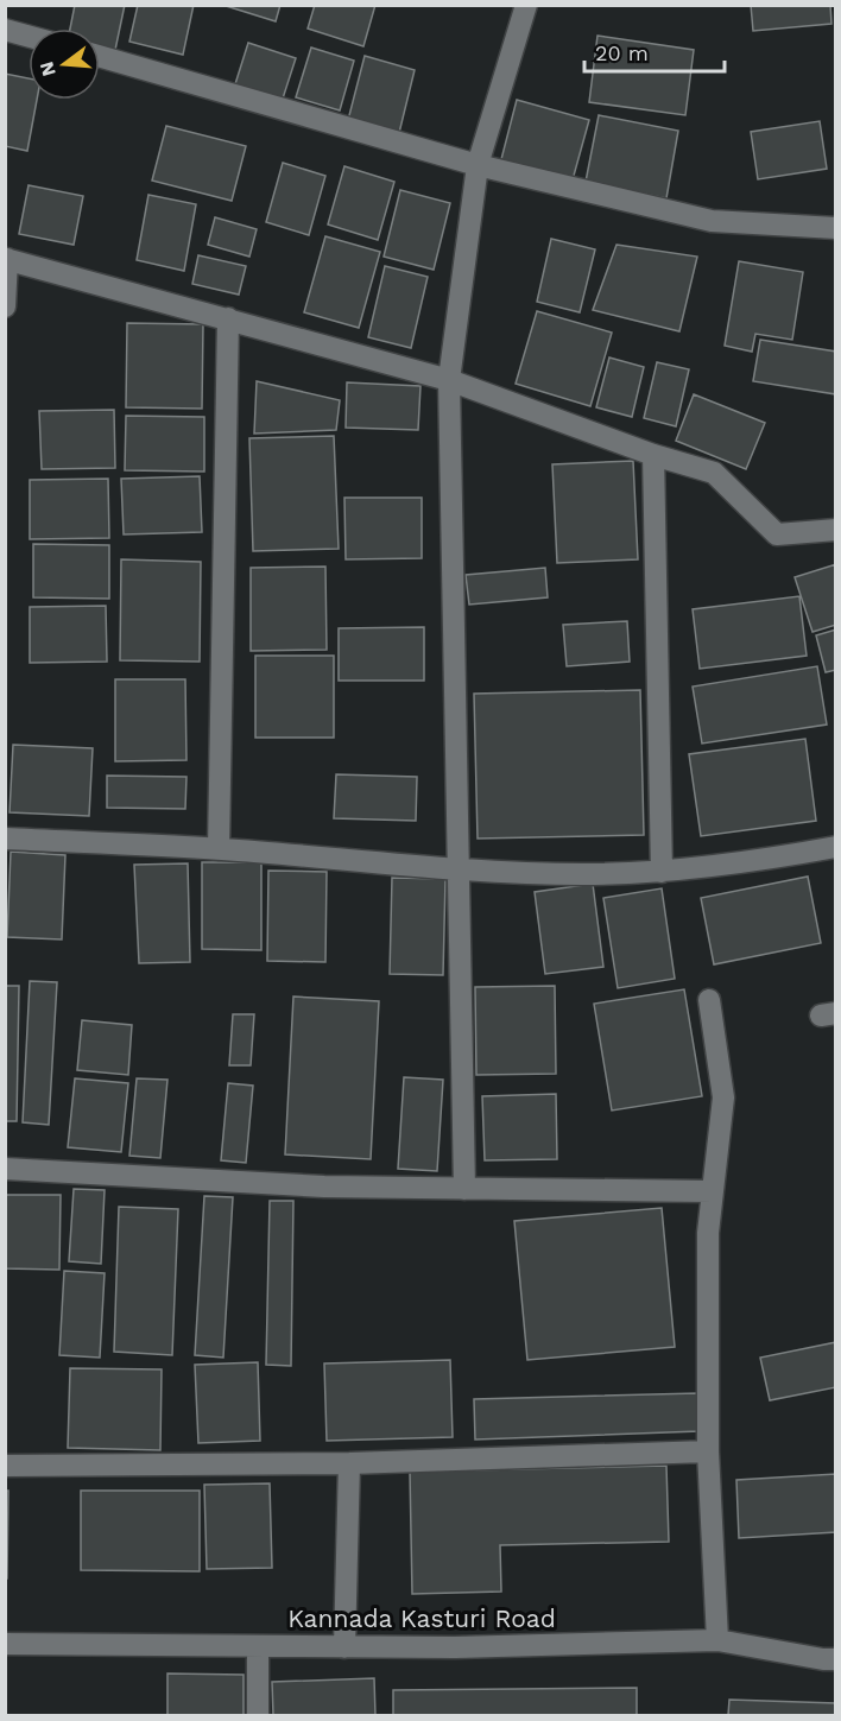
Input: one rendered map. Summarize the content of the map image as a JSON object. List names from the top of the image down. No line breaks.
{"streets":{"street":["Kannada Kasturi Road"]},"scale_bar":"20 m","north":"left"}
